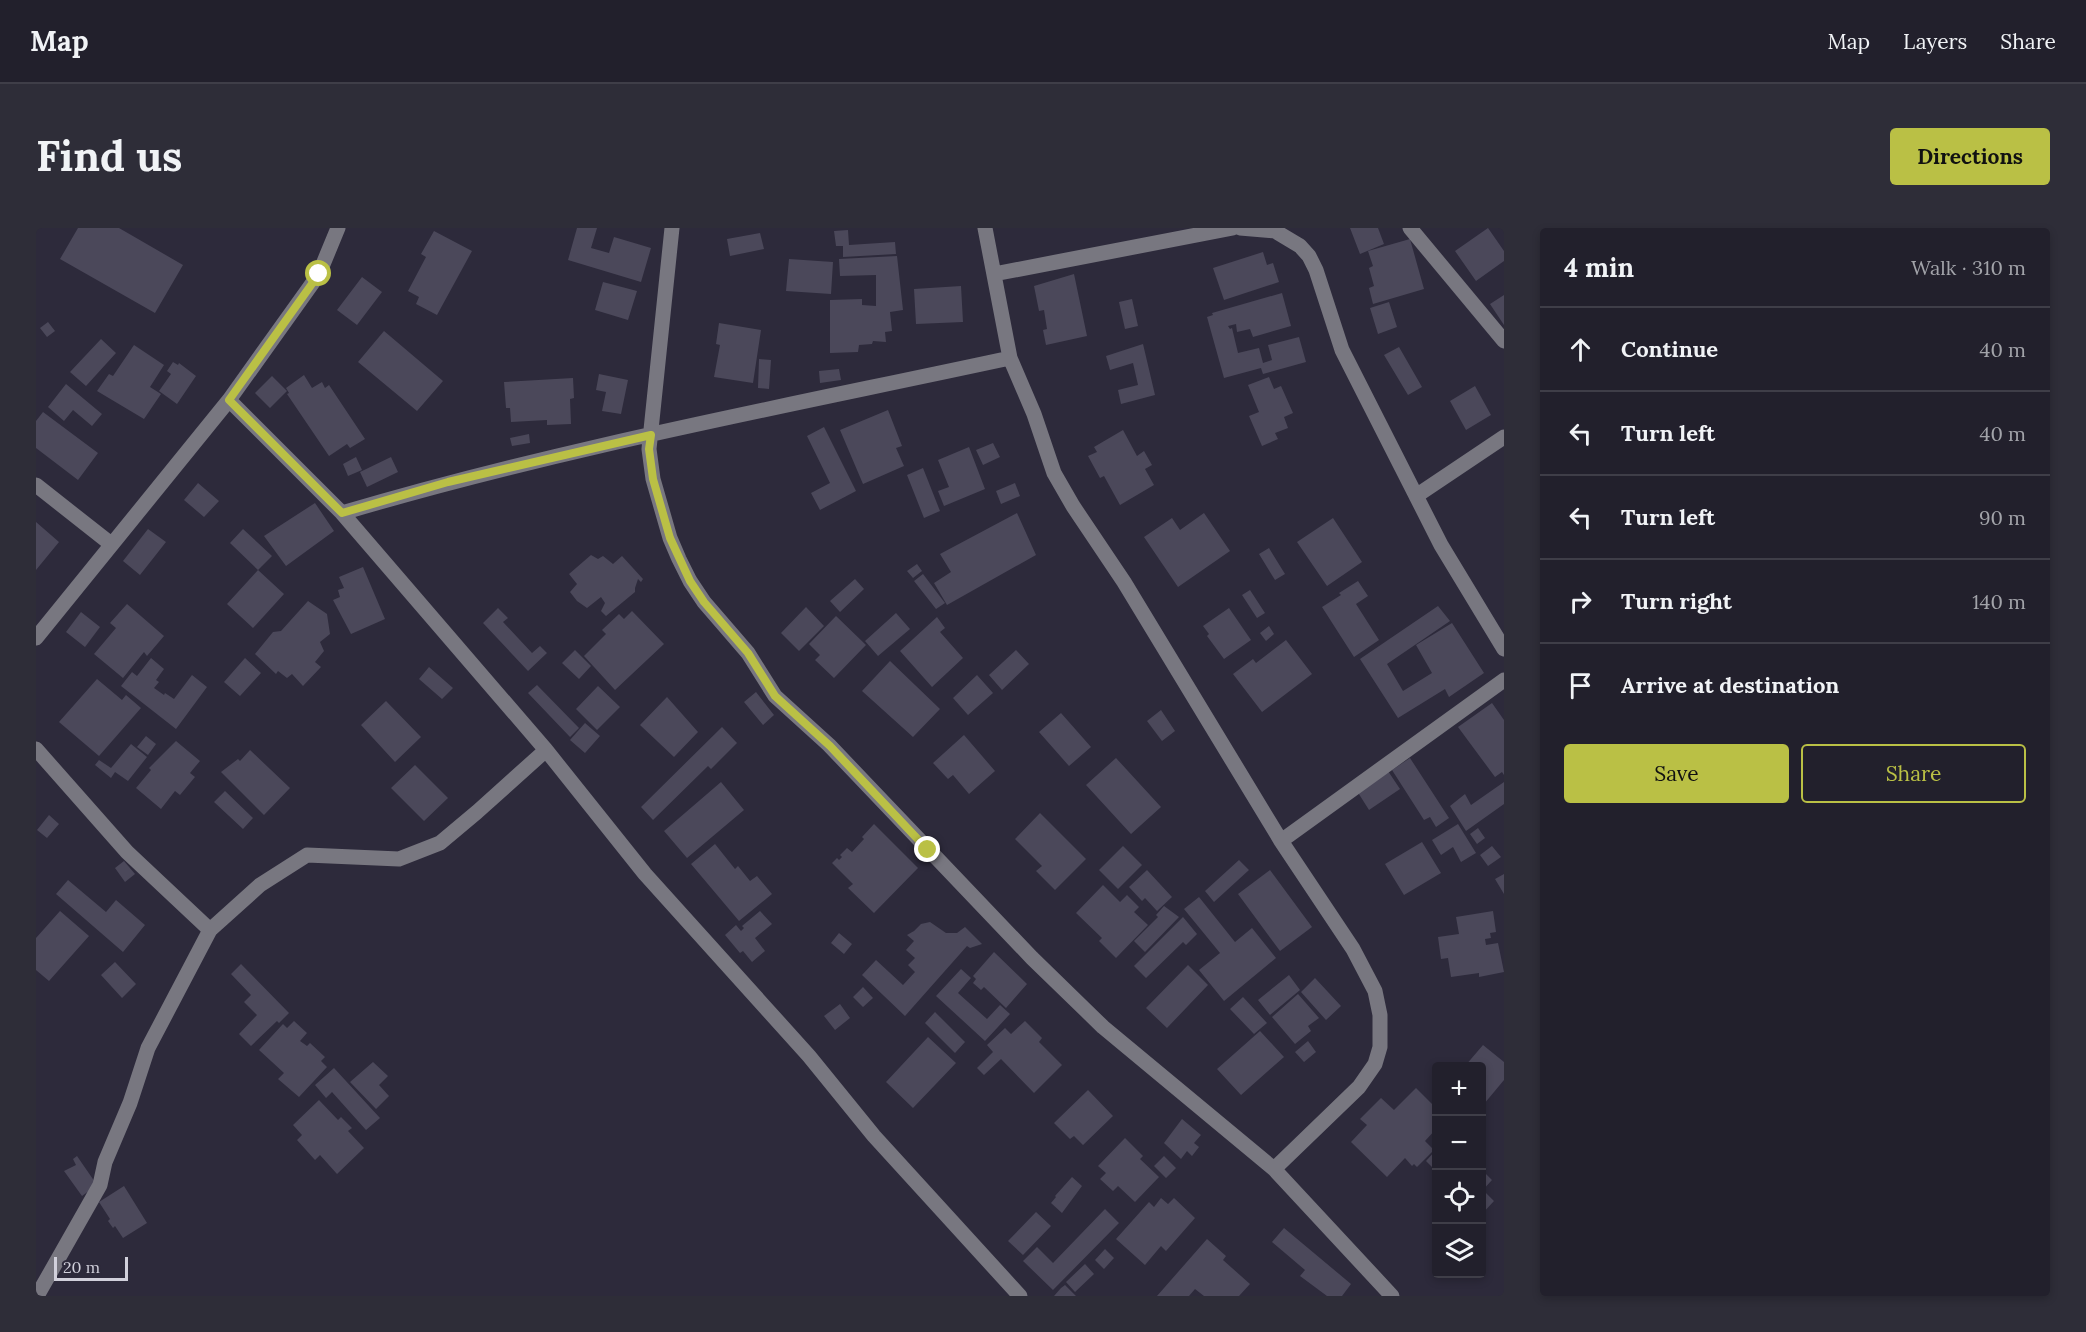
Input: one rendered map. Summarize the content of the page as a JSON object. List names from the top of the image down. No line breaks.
{"scale_bar":"20 m","page":{"header":"Map","nav":["Map","Layers","Share"],"buttons":["Directions",["Save","Share"]],"title":"Find us","heading":["4 min","Walk · 310 m"],"list":[["Continue","40 m"],["Turn left","40 m"],["Turn left","90 m"],["Turn right","140 m"],"Arrive at destination"],"map_buttons":["+","−"],"scale":"20 m"}}
